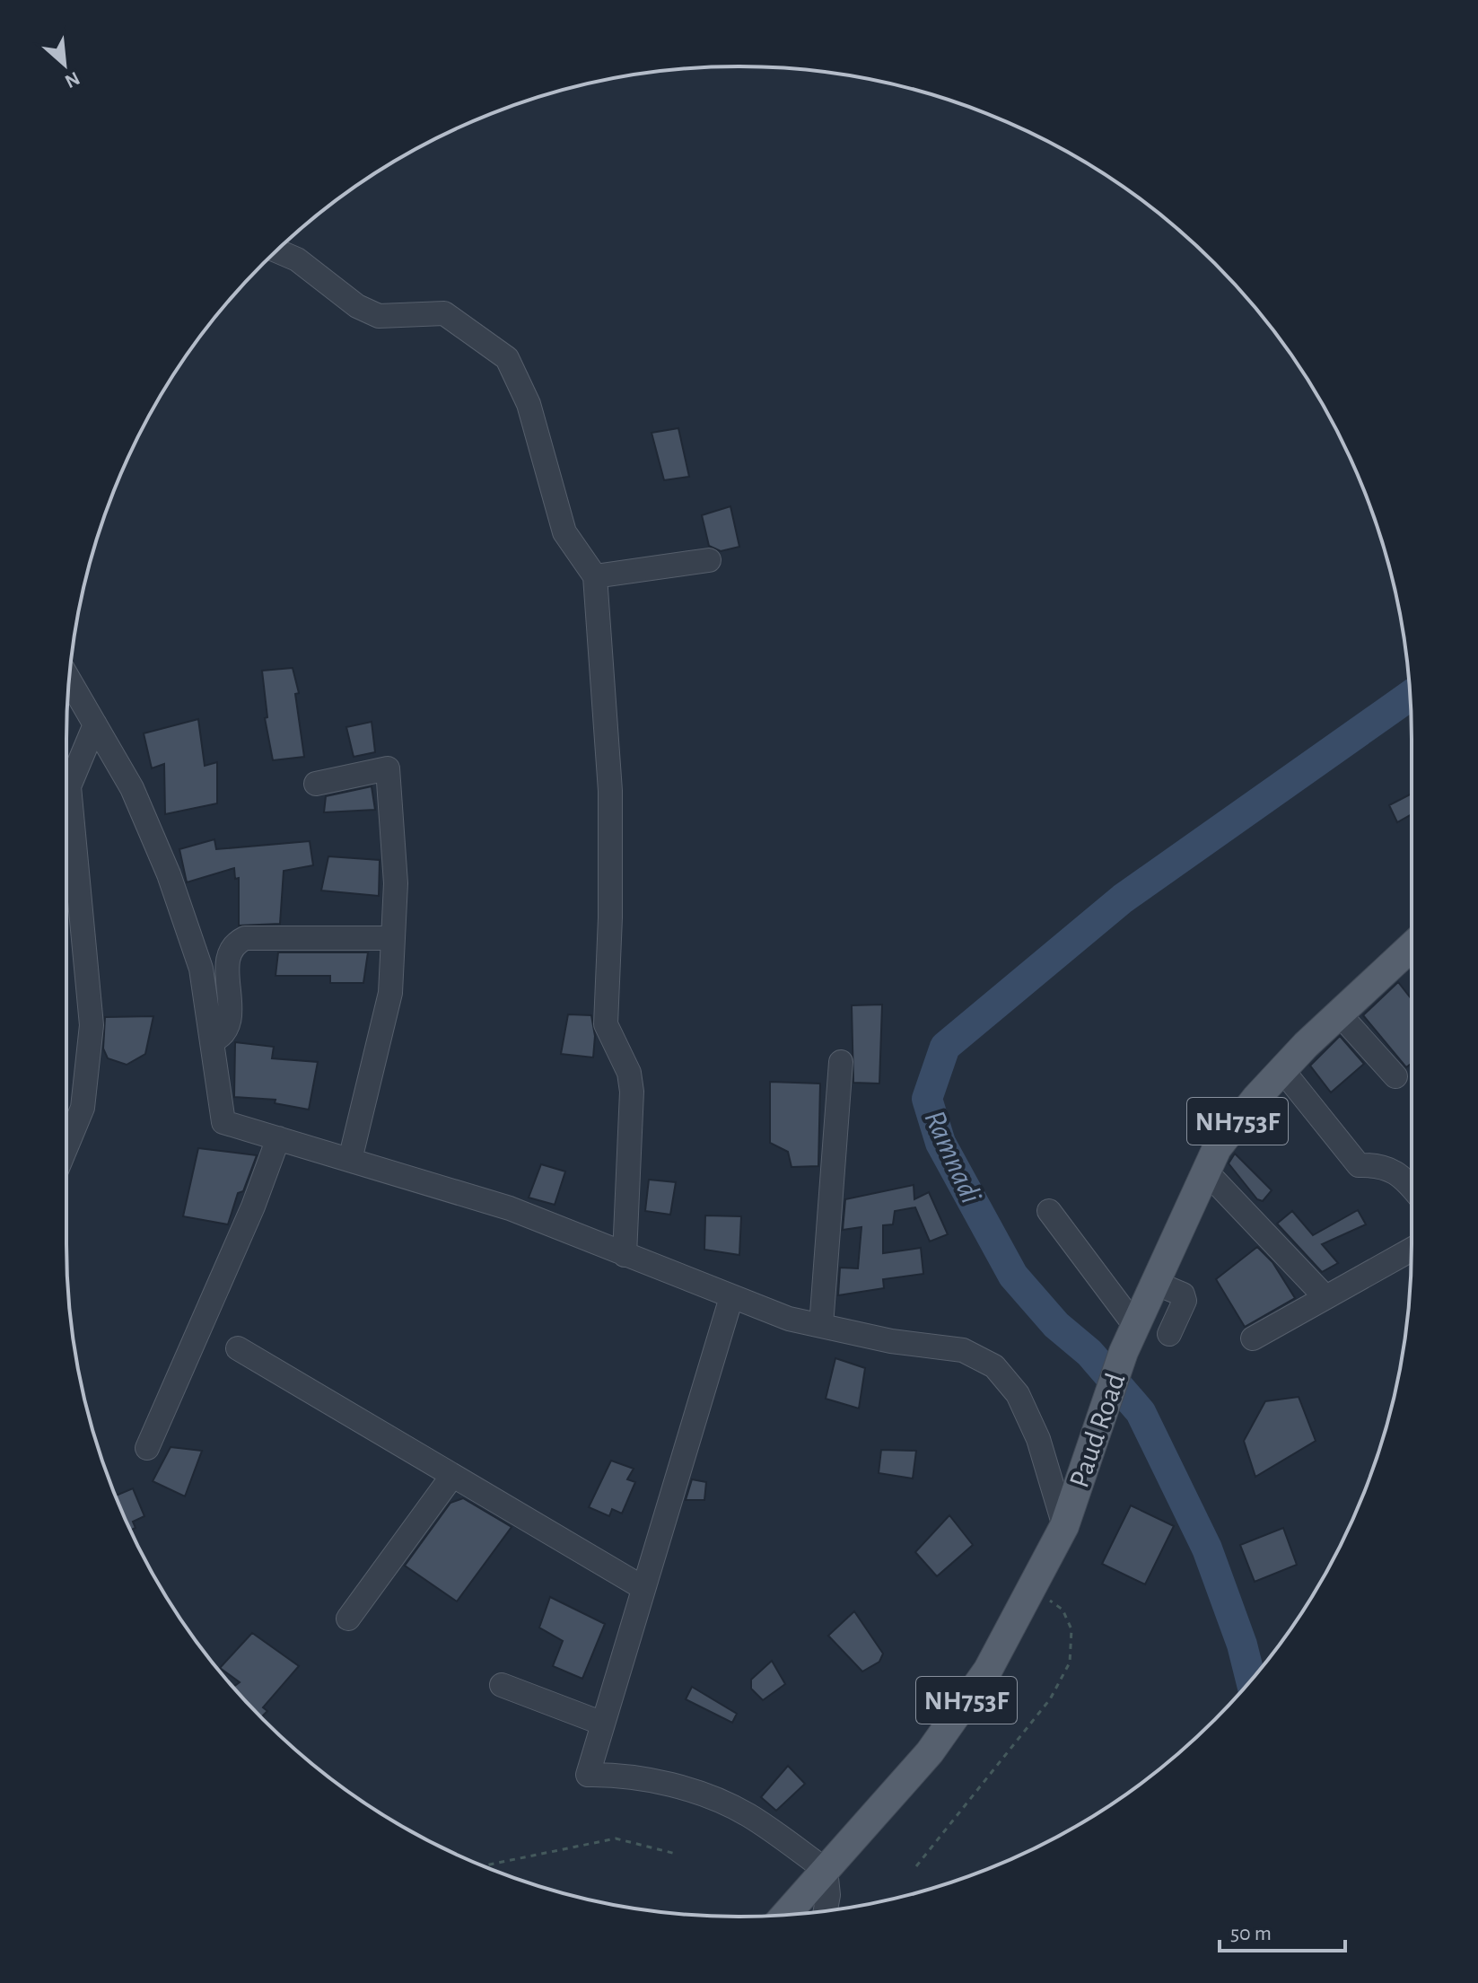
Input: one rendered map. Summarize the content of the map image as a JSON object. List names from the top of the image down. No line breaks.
{"streets":{"main road":["NH753F","Paud Road"]},"water":["Ramnadi"],"scale_bar":"50 m","north":"bottom right"}
